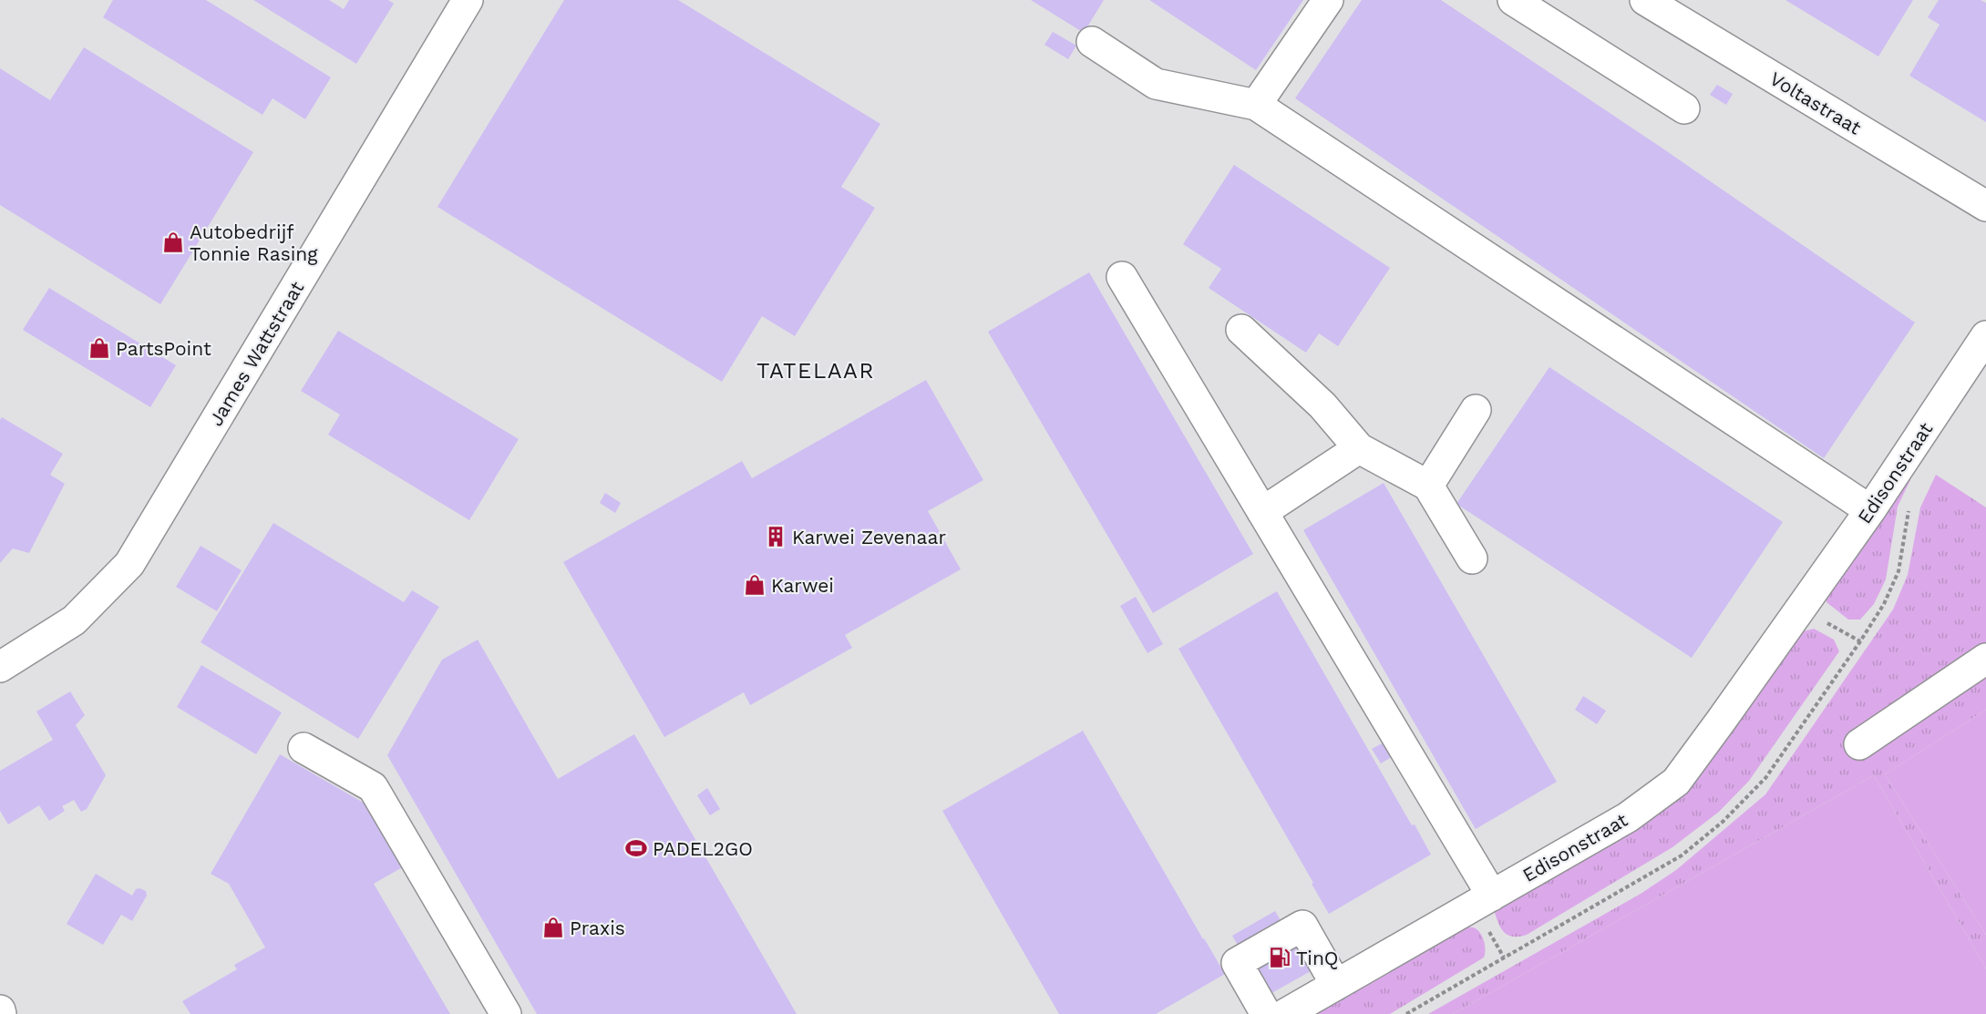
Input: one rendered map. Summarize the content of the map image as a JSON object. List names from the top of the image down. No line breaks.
{"streets":{"street":["Voltastraat","James Wattstraat","Edisonstraat"]},"districts":["TATELAAR"],"places":{"shop":["Autobedrijf Tonnie Rasing","PartsPoint","Karwei","Praxis"],"building":["Karwei Zevenaar"],"sports":["PADEL2GO"],"fuel station":["TinQ"]}}
